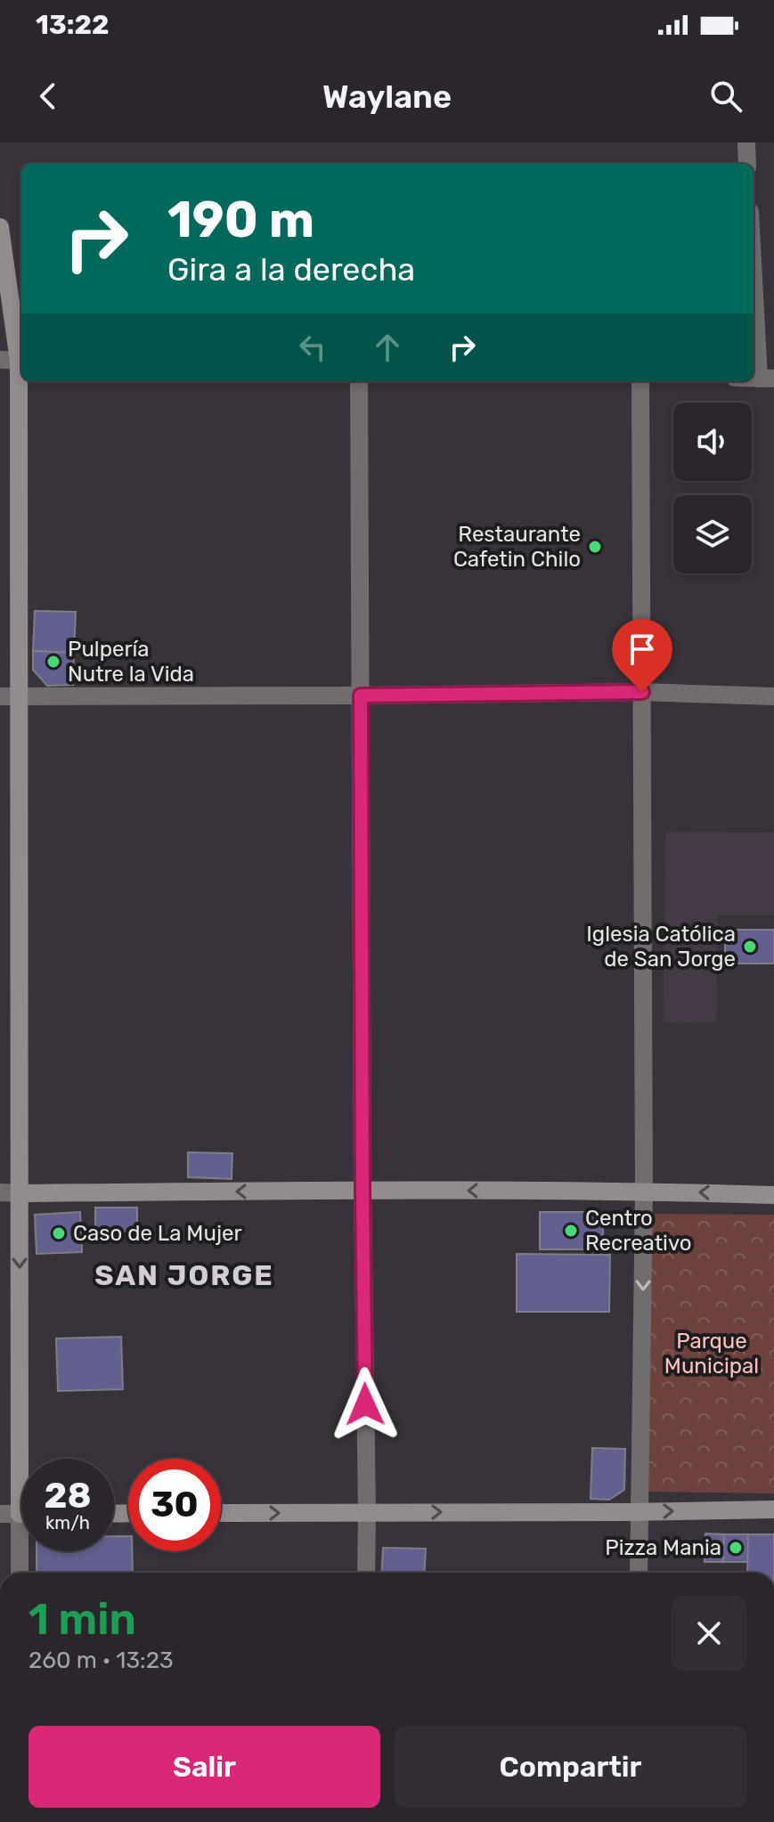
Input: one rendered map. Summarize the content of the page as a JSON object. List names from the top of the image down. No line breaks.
{"districts":["SAN JORGE"],"parks":["Parque Municipal"],"places":["Restaurante Cafetin Chilo","Pulpería Nutre la Vida","Iglesia Católica de San Jorge","Centro Recreativo","Caso de La Mujer","Pizza Mania"],"page":{"status":"13:22","header":"Waylane","turn":["190 m","Gira a la derecha"],"speed":"28 km/h","limit":"30","heading":["1 min","260 m · 13:23"],"buttons":["Salir","Compartir"]}}
